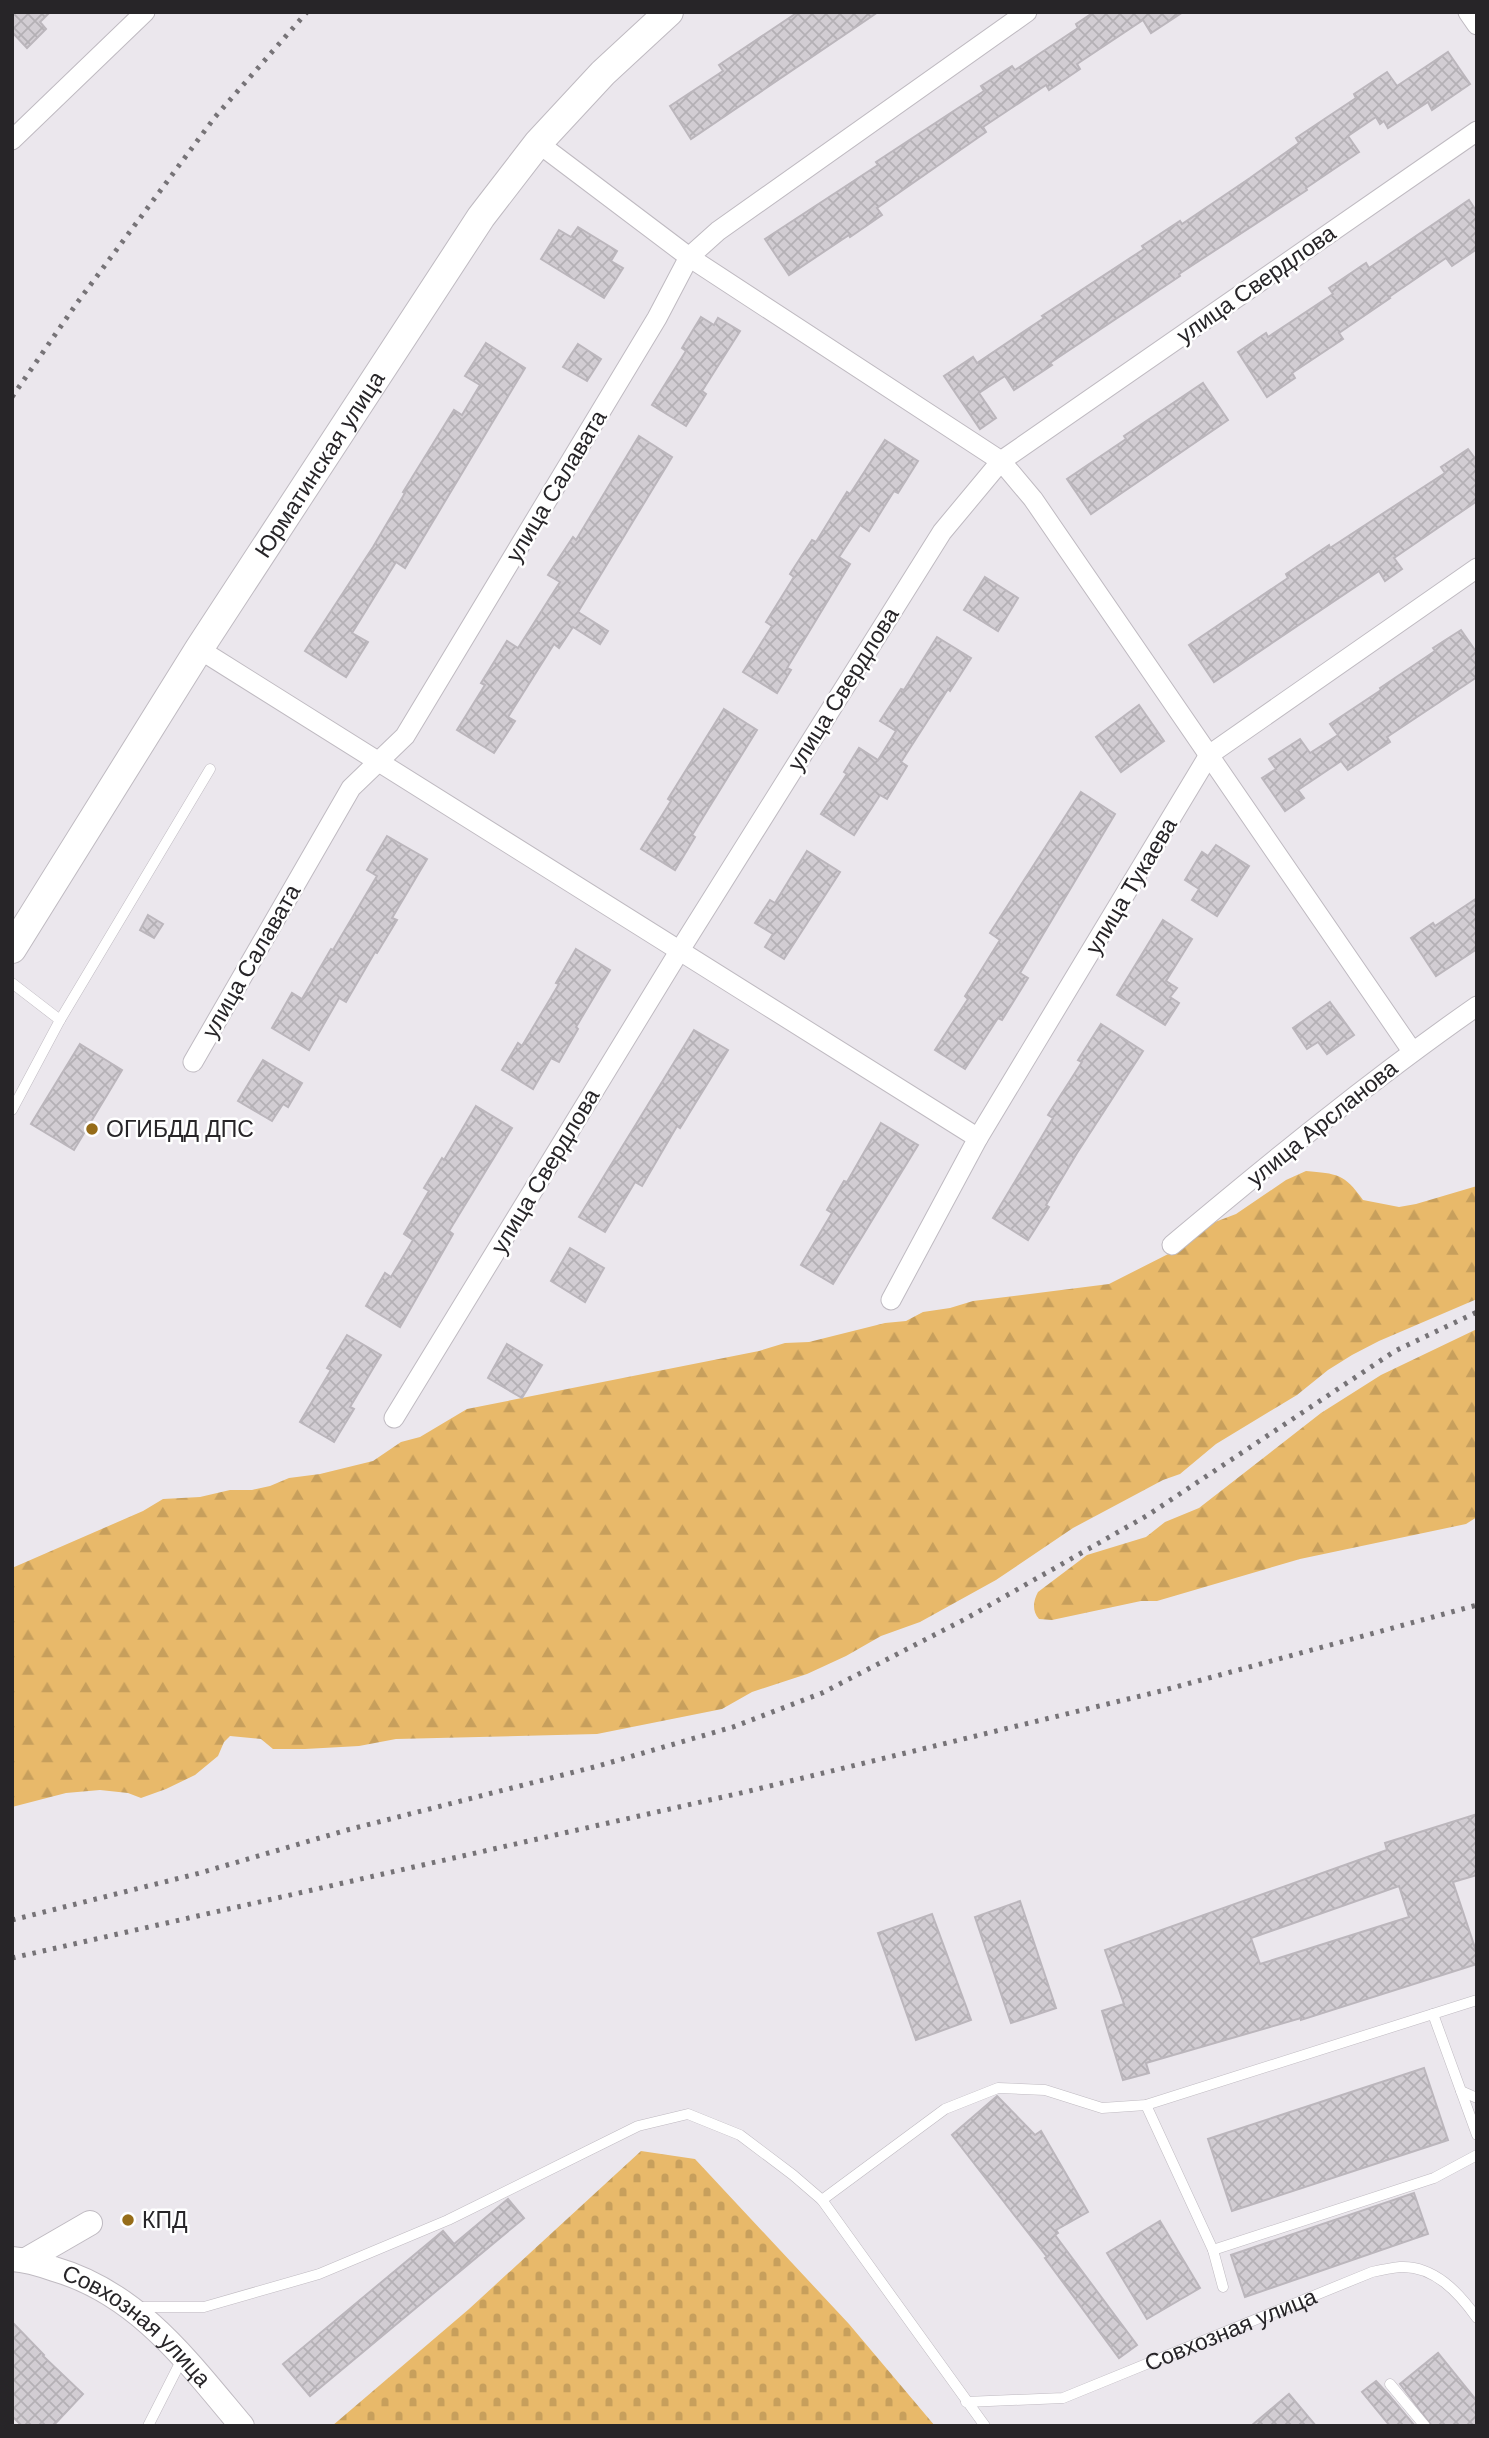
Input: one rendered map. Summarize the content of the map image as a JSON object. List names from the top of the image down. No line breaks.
{"streets":{"main road":["Юрматинская улица"],"street":["улица Свердлова","улица Салавата","улица Тукаева","улица Арсланова","Совхозная улица"]},"places":["ОГИБДД ДПС","КПД"]}
